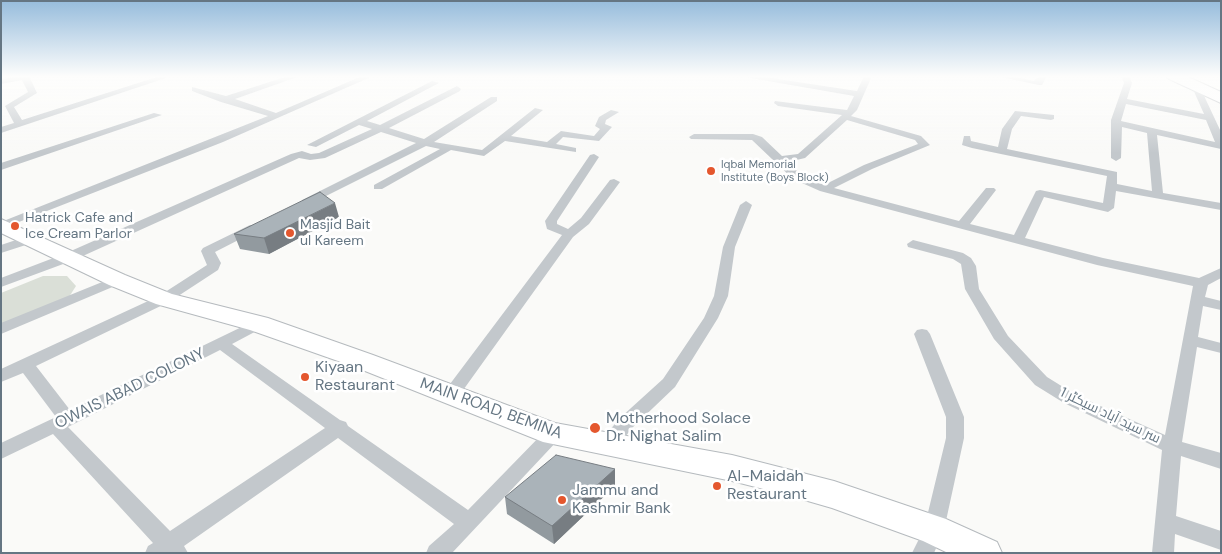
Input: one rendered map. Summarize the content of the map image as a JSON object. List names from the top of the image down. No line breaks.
{"streets":{"main road":["MAIN ROAD, BEMINA"],"street":["OWAIS ABAD COLONY","سر سید آباد سیکٹر 1"]},"crossings":[["OWAIS ABAD COLONY","MAIN ROAD, BEMINA"]],"places":["Iqbal Memorial Institute (Boys Block)","Hatrick Cafe and Ice Cream Parlor","Masjid Bait ul Kareem","Kiyaan Restaurant","Motherhood Solace Dr. Nighat Salim","Al-Maidah Restaurant","Jammu and Kashmir Bank"]}
